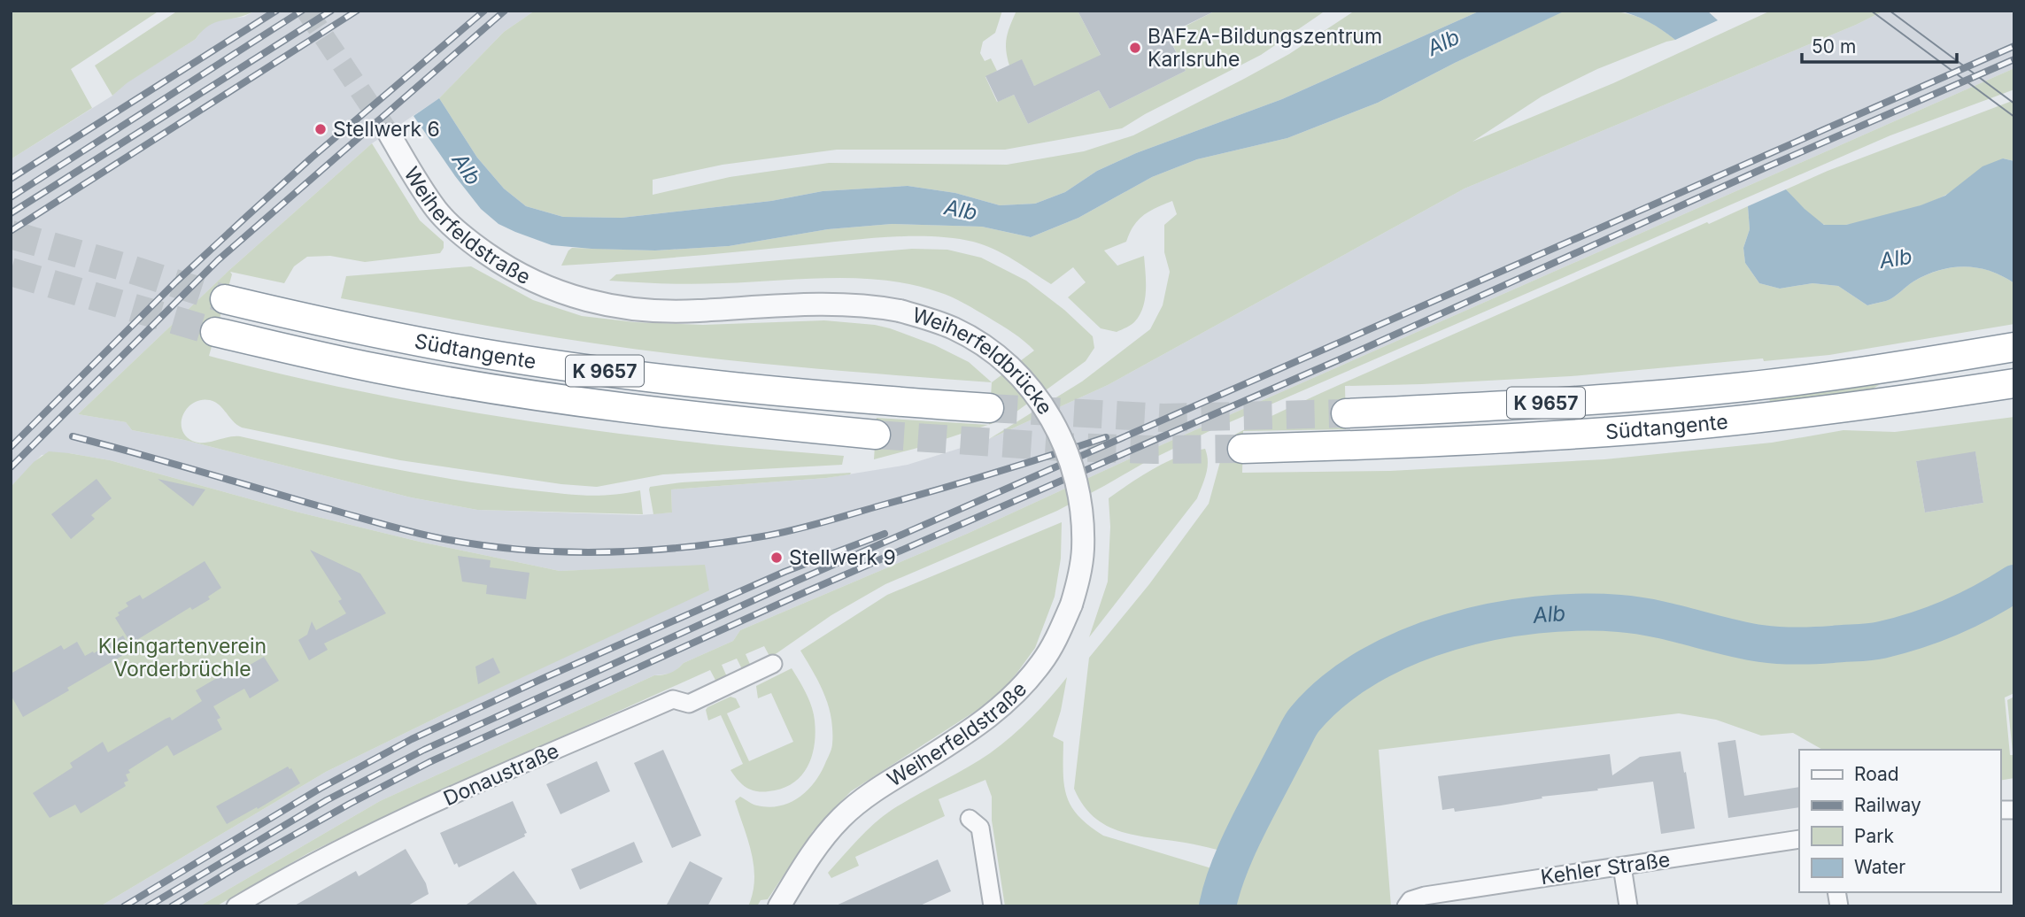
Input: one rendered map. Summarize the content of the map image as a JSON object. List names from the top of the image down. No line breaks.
{"streets":{"highway":["Südtangente","K 9657"],"street":["Weiherfeldstraße","Weiherfeldbrücke","Donaustraße","Kehler Straße"]},"crossings":[["Weiherfeldstraße","Weiherfeldbrücke"]],"water":["Alb"],"parks":["Kleingartenverein Vorderbrüchle"],"places":["BAFzA-Bildungszentrum Karlsruhe","Stellwerk 6","Stellwerk 9"],"legend":["Road","Railway","Park","Water"],"scale_bar":"50 m"}
